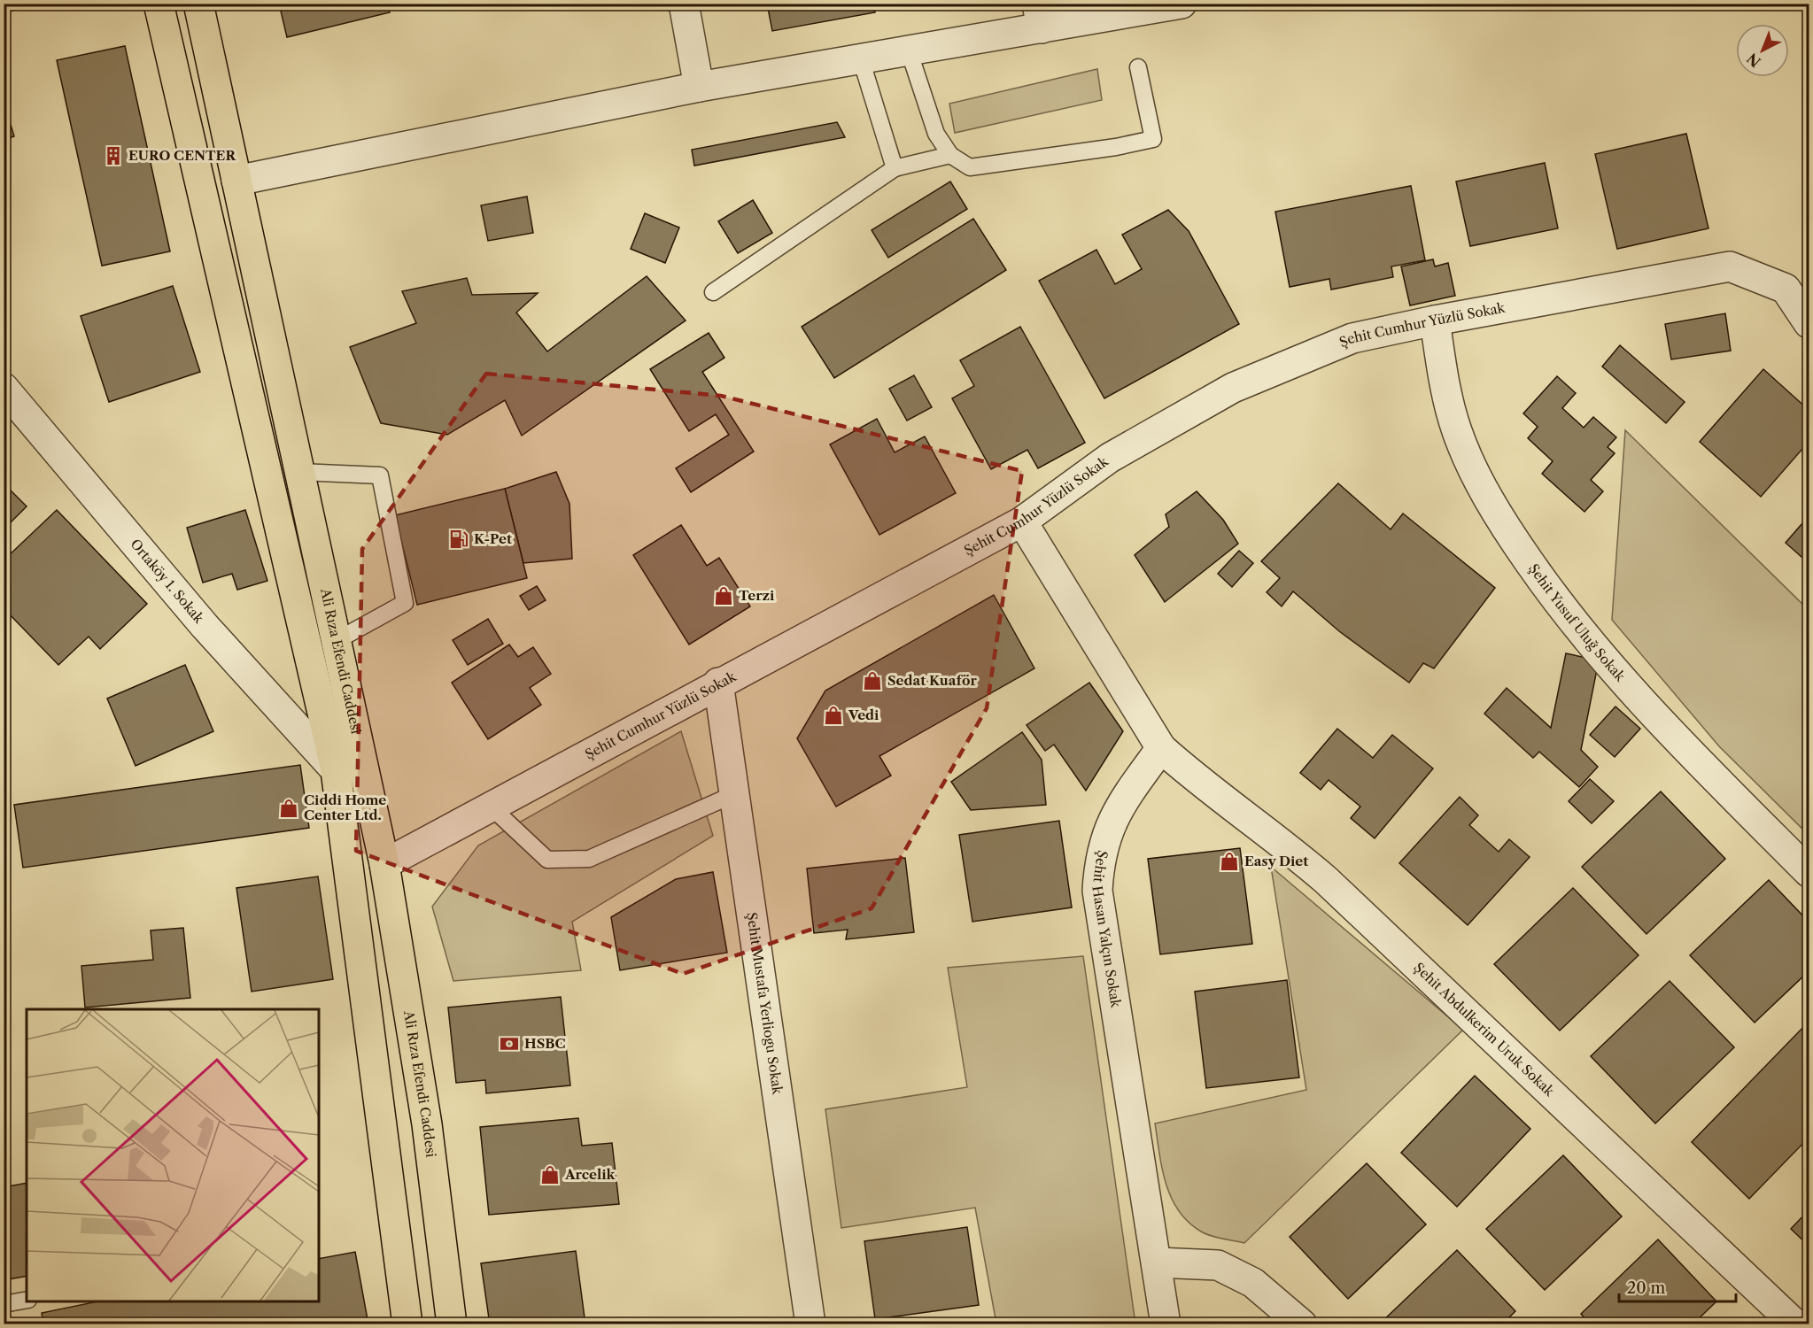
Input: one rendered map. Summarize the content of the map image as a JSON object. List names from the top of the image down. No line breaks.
{"streets":{"main road":["Ali Rıza Efendi Caddesi"],"street":["Şehit Cumhur Yüzlü Sokak","Ortaköy 1. Sokak","Şehit Yusuf Uluğ Sokak","Şehit Hasan Yalçın Sokak","Şehit Mustafa Yerliogu Sokak","Şehit Abdulkerim Uruk Sokak"]},"crossings":[["Şehit Cumhur Yüzlü Sokak","Şehit Yusuf Uluğ Sokak"],["Şehit Cumhur Yüzlü Sokak","Ali Rıza Efendi Caddesi"],["Şehit Cumhur Yüzlü Sokak","Şehit Mustafa Yerliogu Sokak"],["Ortaköy 1. Sokak","Ali Rıza Efendi Caddesi"],["Şehit Hasan Yalçın Sokak","Şehit Abdulkerim Uruk Sokak"]],"places":{"building":["EURO CENTER"],"fuel station":["K-Pet"],"shop":["Terzi","Sedat Kuaför","Vedi","Ciddi Home Center Ltd.","Easy Diet","Arcelik"],"bank":["HSBC"]},"scale_bar":"20 m","north":"bottom left"}
